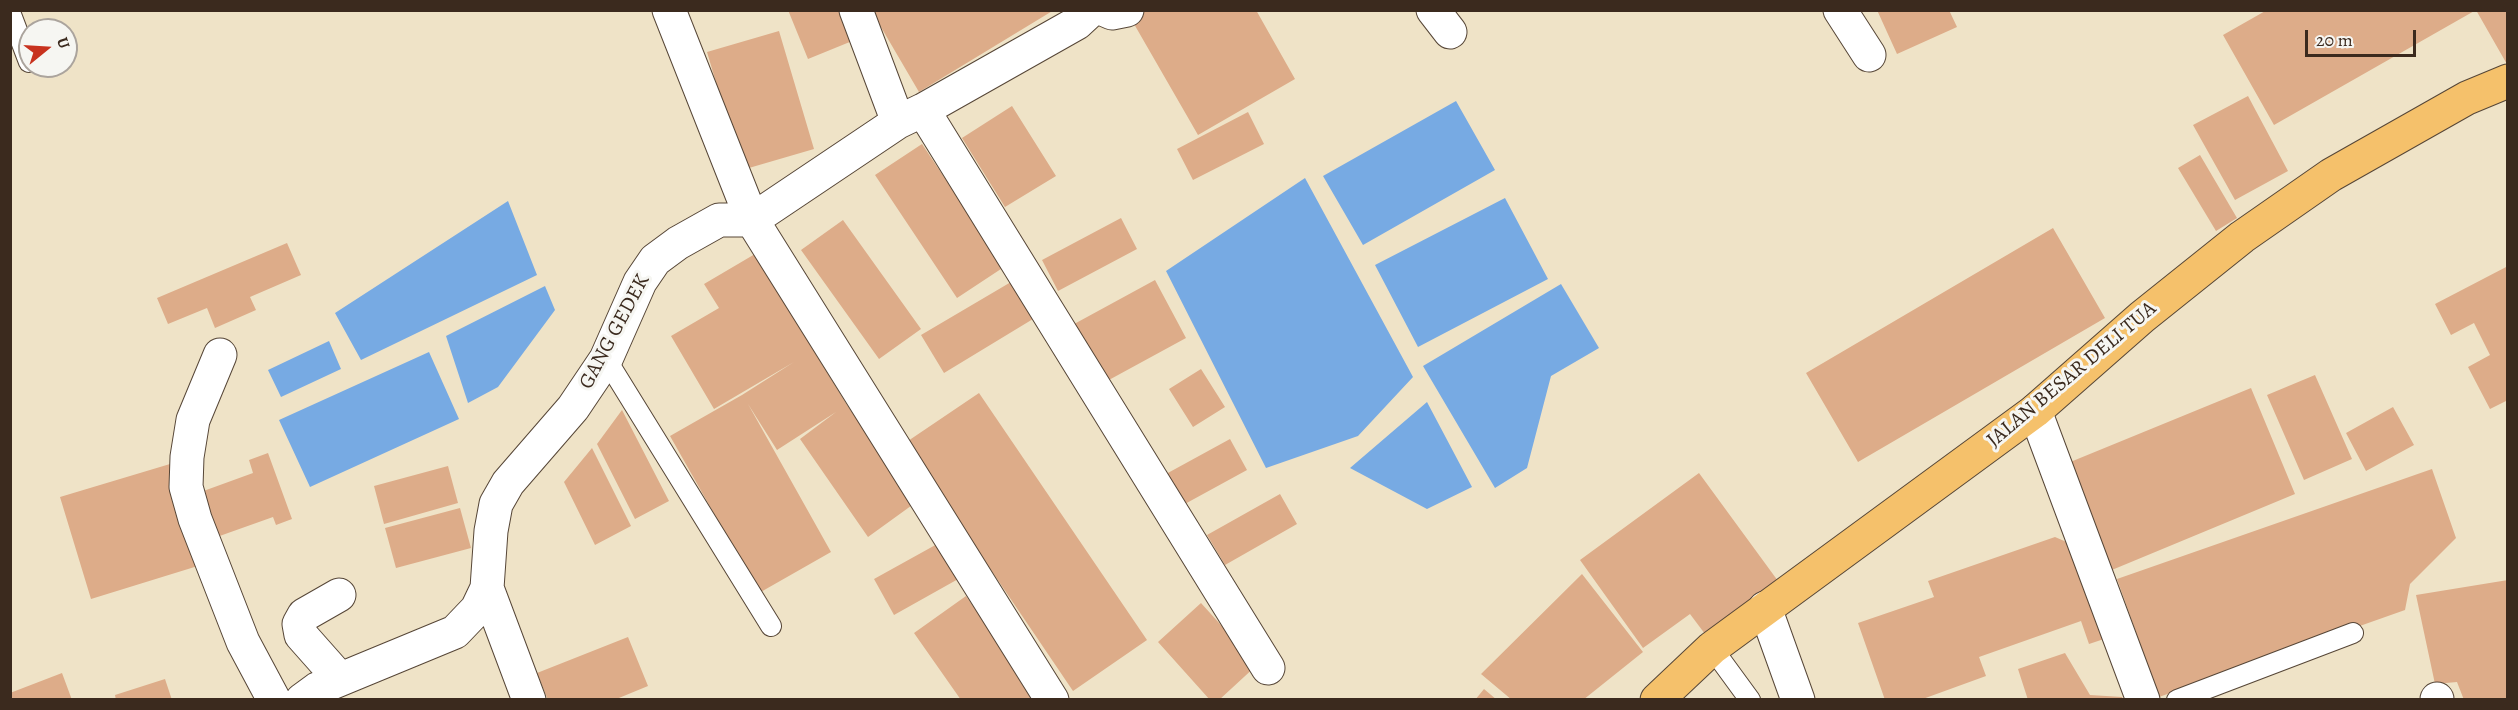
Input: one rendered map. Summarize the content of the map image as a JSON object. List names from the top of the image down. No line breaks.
{"streets":{"main road":["JALAN BESAR DELI TUA"],"street":["GANG GEDEK"]},"scale_bar":"20 m","north":"right"}
